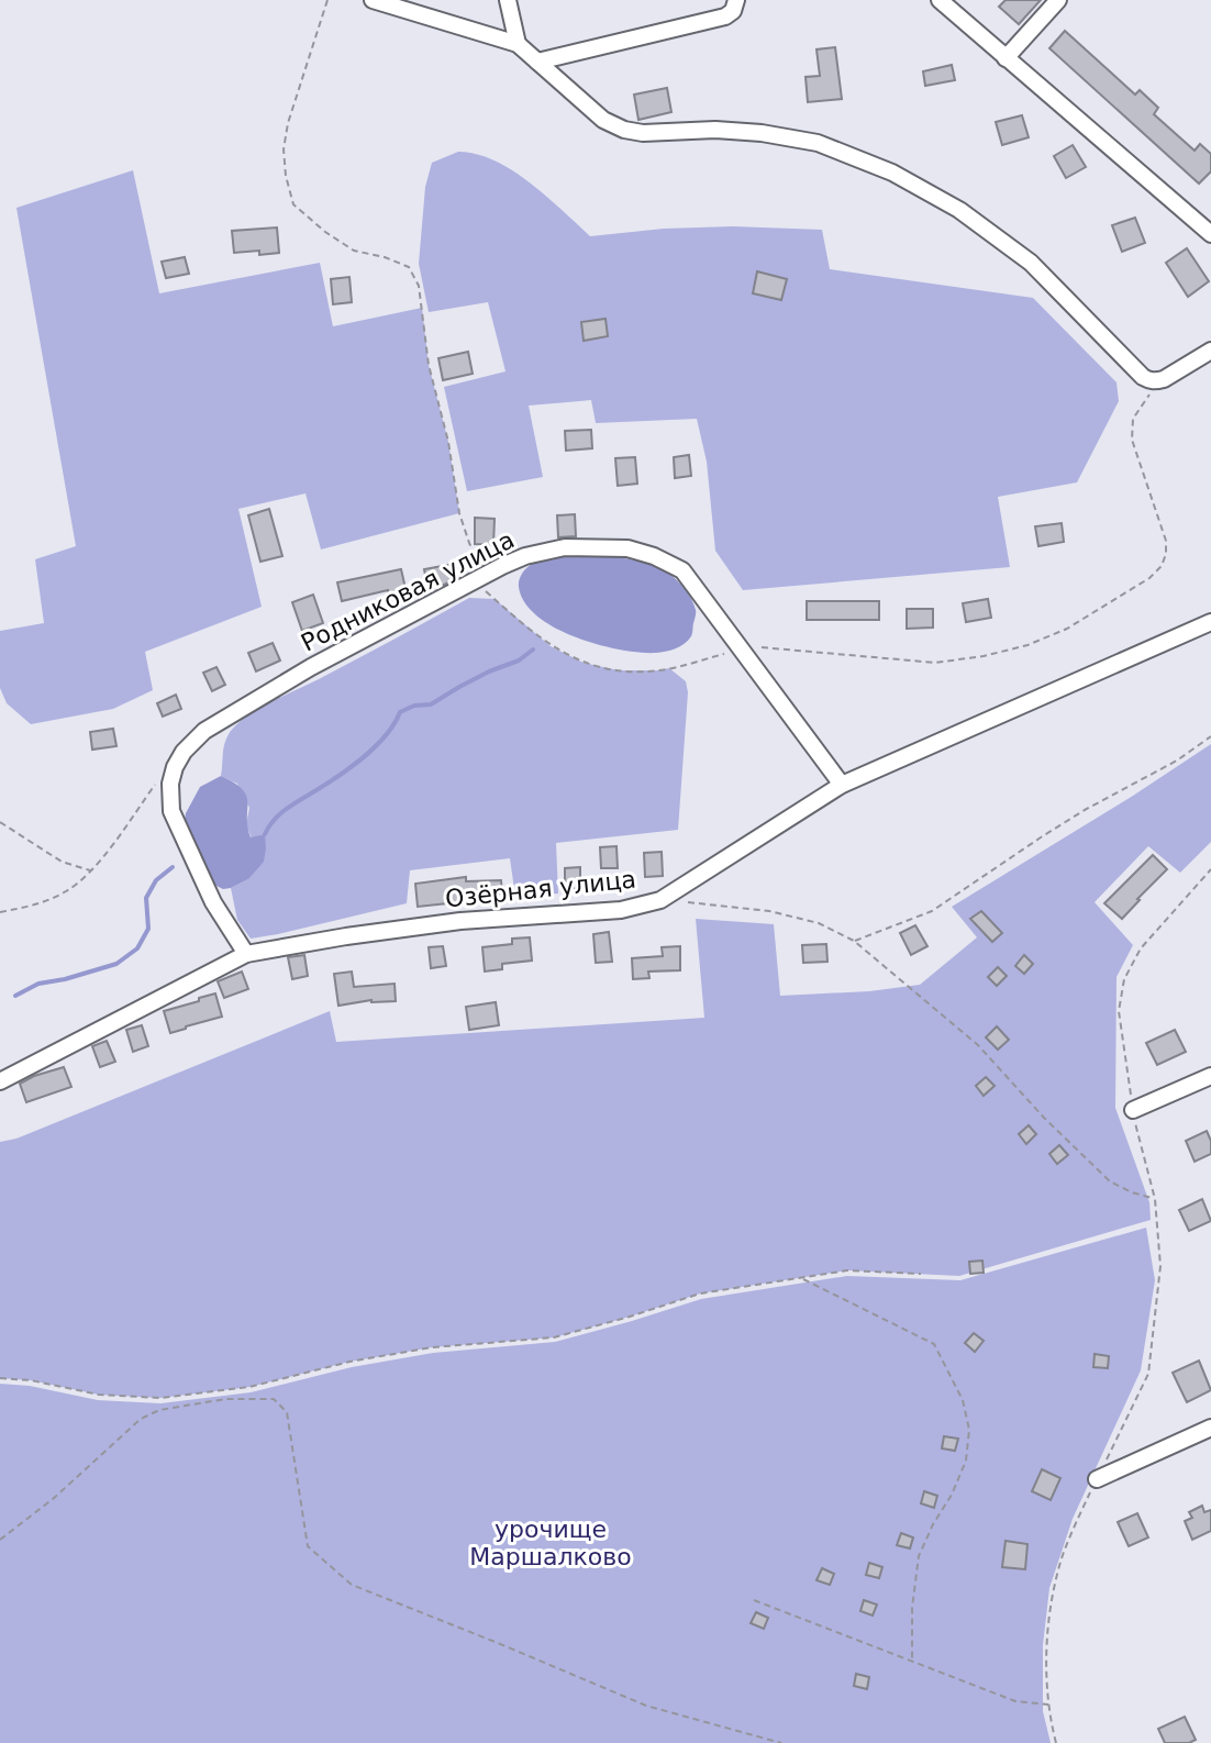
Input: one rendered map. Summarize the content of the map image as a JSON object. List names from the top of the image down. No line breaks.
{"streets":{"street":["Родниковая улица","Озёрная улица"]},"crossings":[["Родниковая улица","Озёрная улица"]],"parks":["урочище Маршалково"]}
